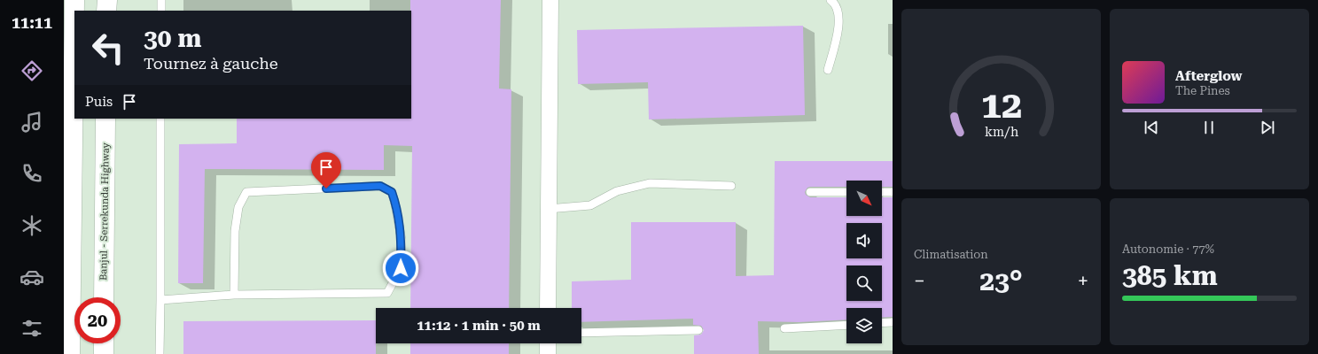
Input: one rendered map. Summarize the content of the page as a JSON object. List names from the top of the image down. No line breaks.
{"streets":{"highway":["Banjul - Serrekunda Highway"]},"north":"bottom right","page":{"tabs":"11:11","turn":["30 m","Tournez à gauche"],"song":["Afterglow","The Pines"],"then":"Puis","tile":["Climatisation",["Autonomie · 77%","385 km"]],"heat":["−","23°","+"],"limit":"20","trip":"11:12 · 1 min · 50 m","gauge":["12","km/h"]}}
